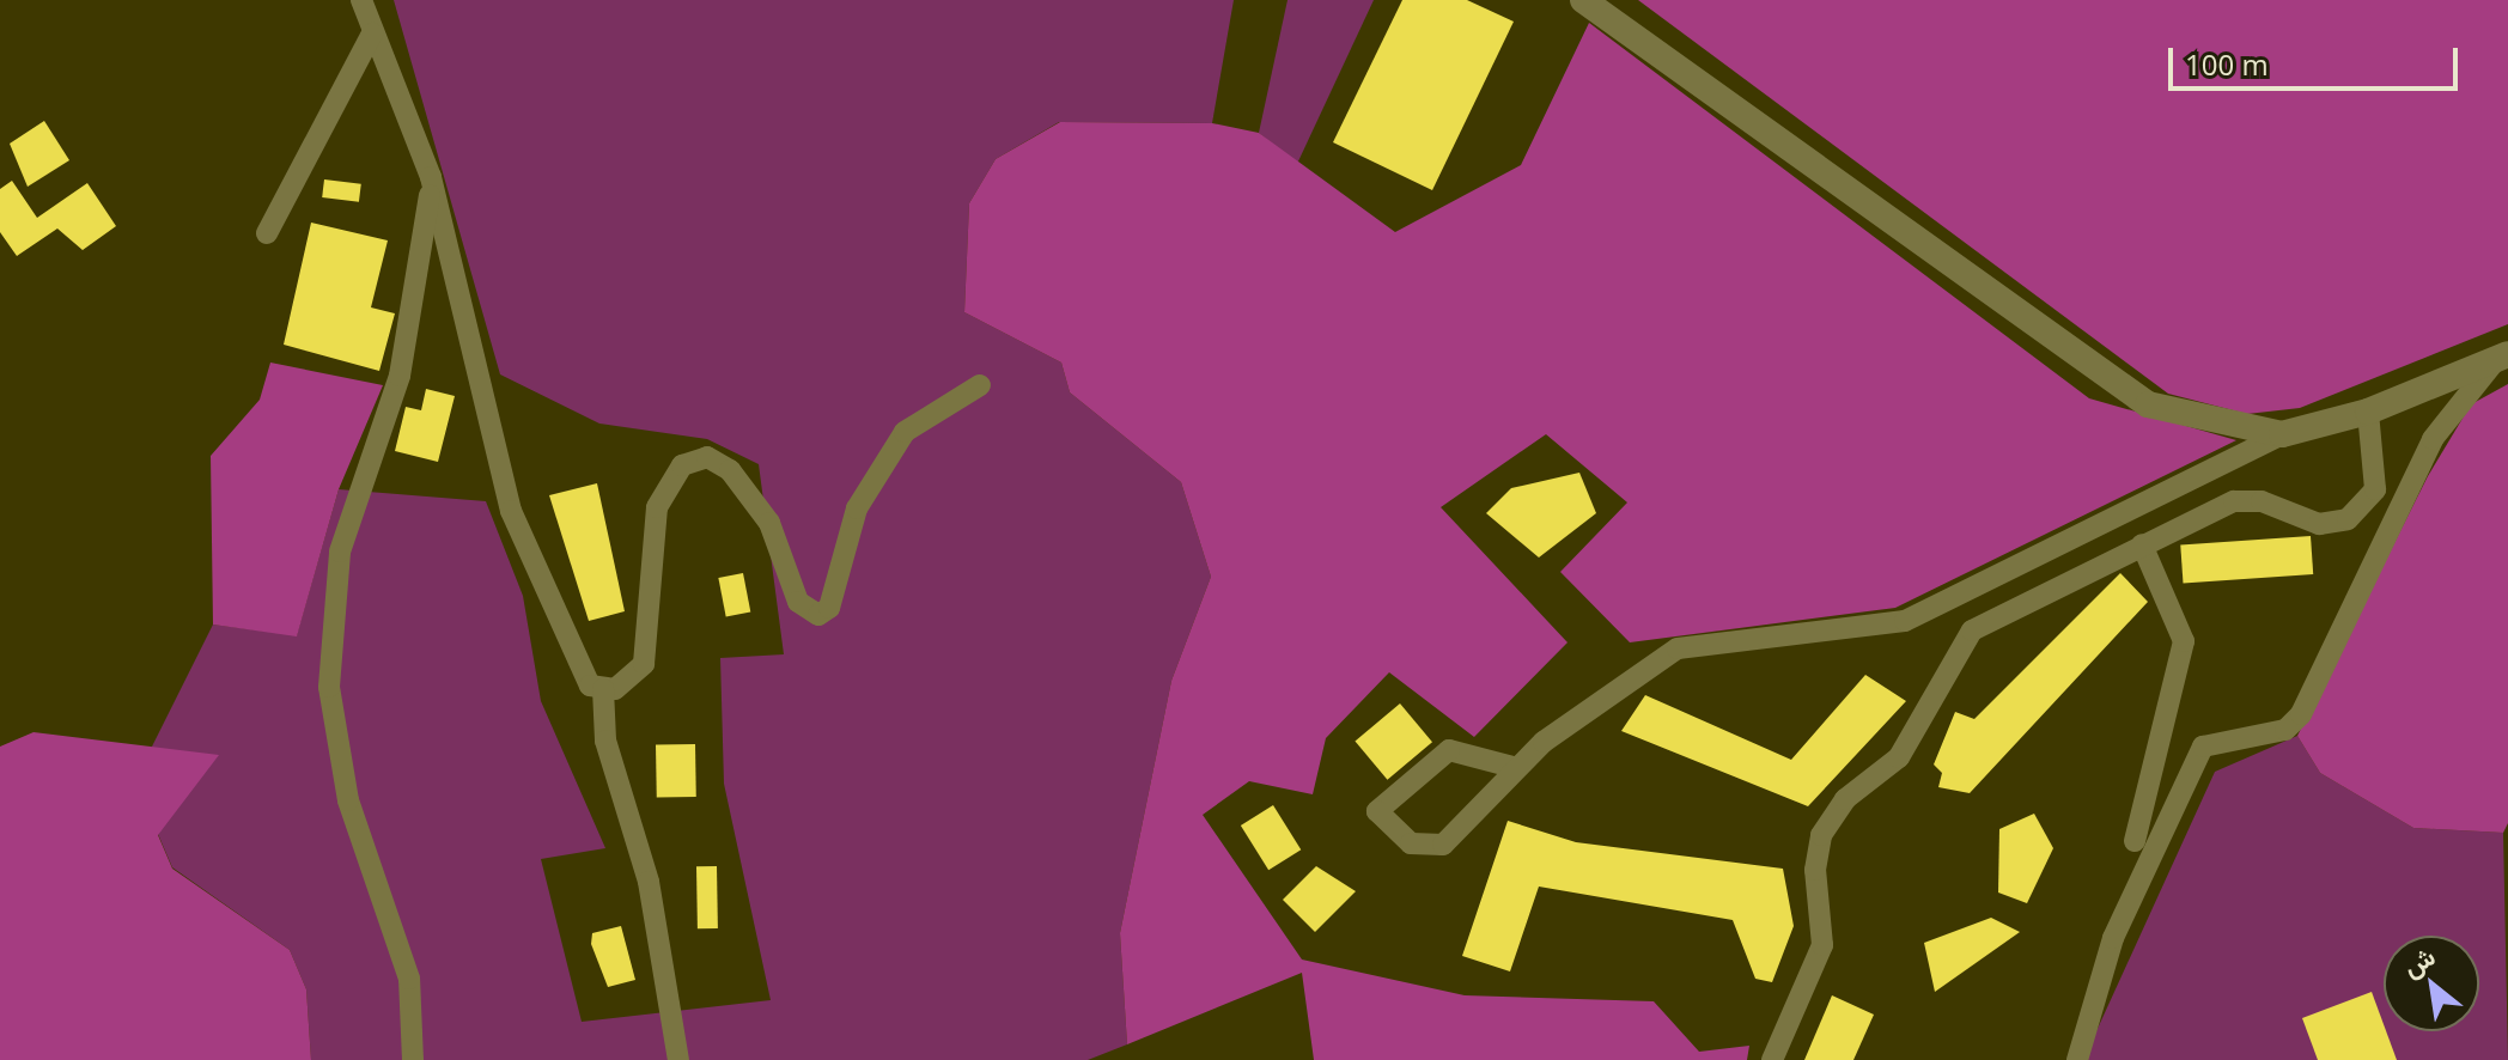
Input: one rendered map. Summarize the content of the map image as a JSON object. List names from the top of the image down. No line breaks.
{"scale_bar":"100 m","north":"top left"}
